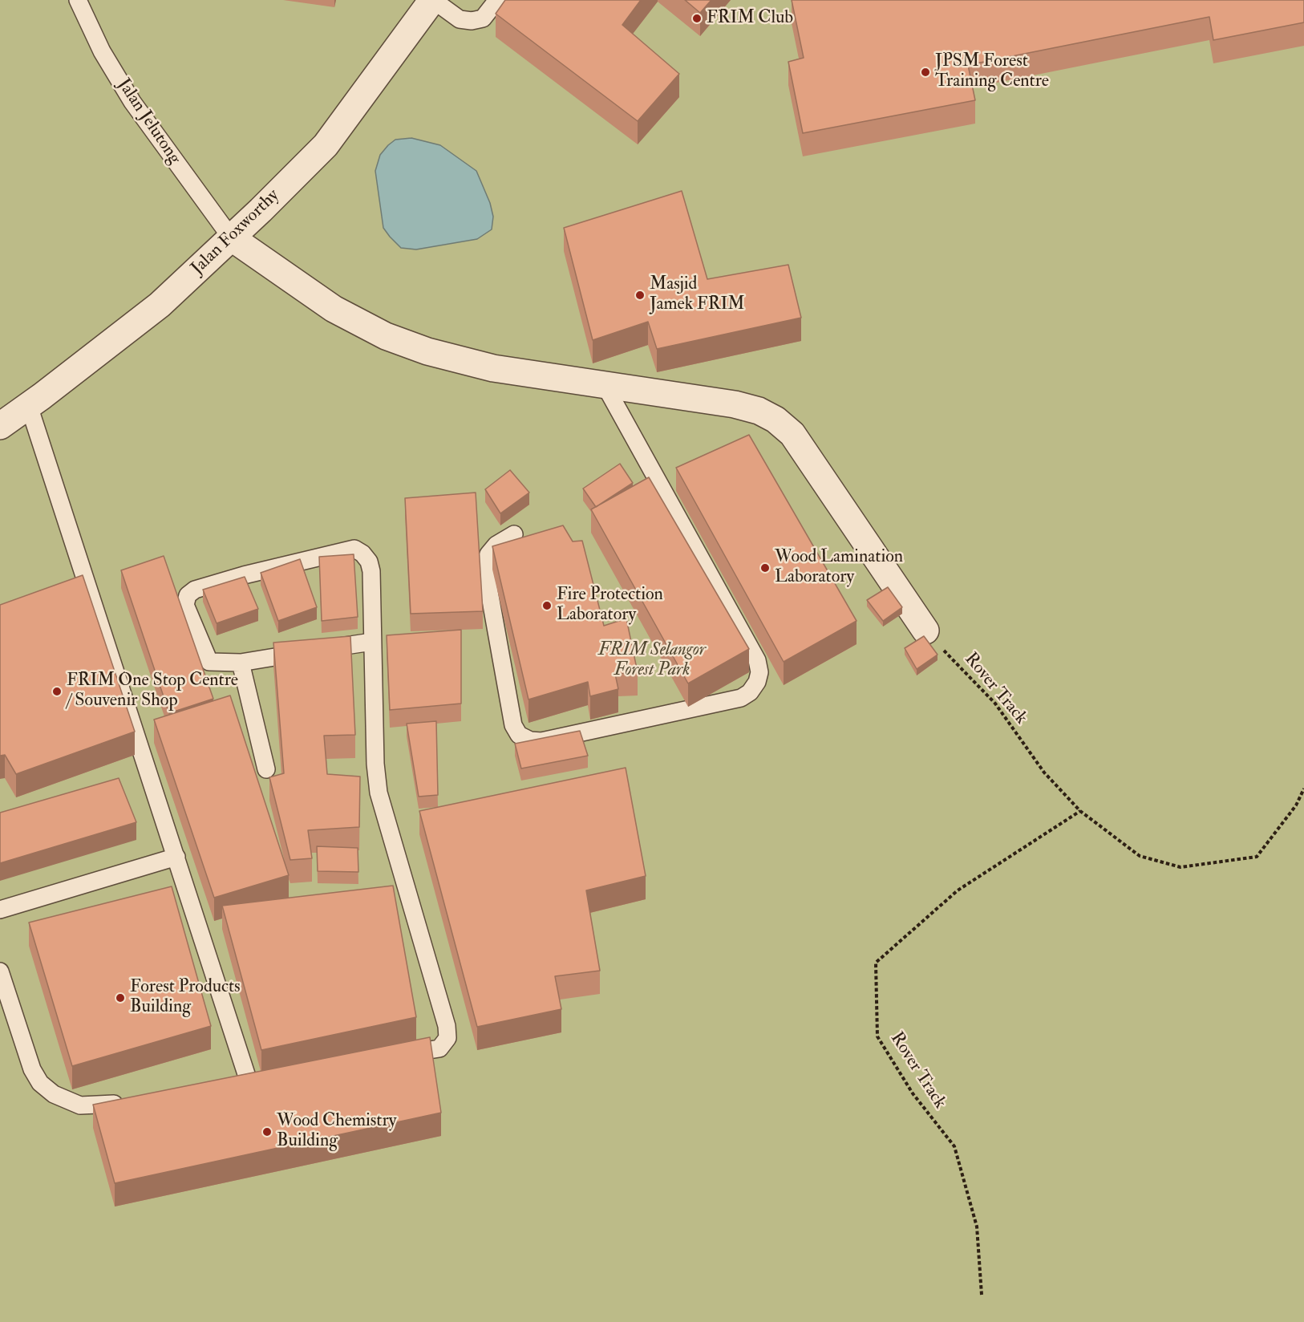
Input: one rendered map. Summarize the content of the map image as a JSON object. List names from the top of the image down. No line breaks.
{"streets":{"street":["Jalan Foxworthy"],"lane":["Jalan Jelutong"],"path":["Rover Track"]},"crossings":[["Jalan Jelutong","Jalan Foxworthy"]],"parks":["FRIM Selangor Forest Park"],"places":["FRIM Club","JPSM Forest Training Centre","Masjid Jamek FRIM","Wood Lamination Laboratory","Fire Protection Laboratory","FRIM One Stop Centre / Souvenir Shop","Forest Products Building","Wood Chemistry Building"]}
